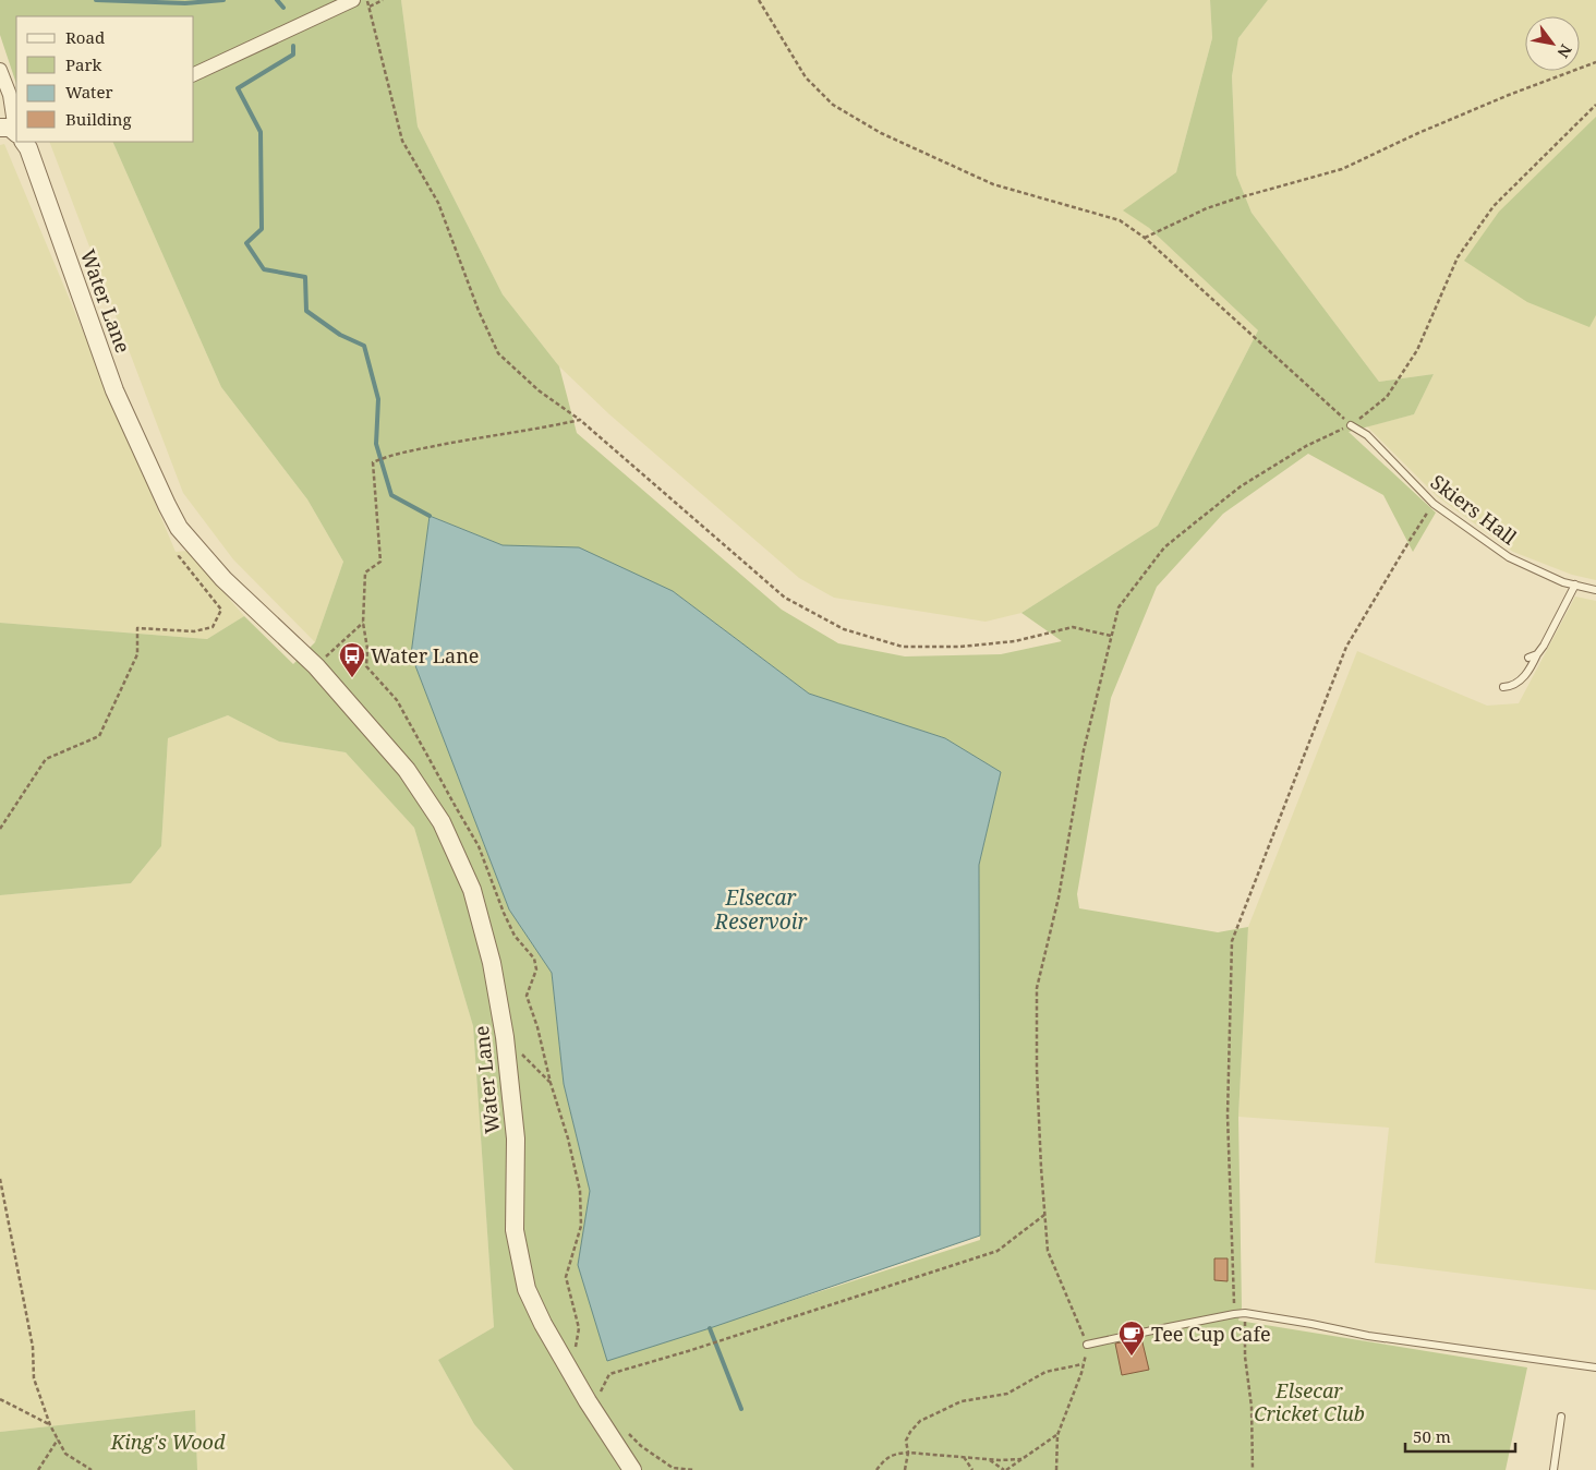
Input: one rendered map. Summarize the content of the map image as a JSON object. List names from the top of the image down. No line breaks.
{"streets":{"street":["Water Lane"],"lane":["Skiers Hall"]},"water":["Elsecar Reservoir"],"parks":["Elsecar Cricket Club","King's Wood"],"places":{"bus stop":["Water Lane"],"cafe":["Tee Cup Cafe"]},"legend":["Road","Park","Water","Building"],"scale_bar":"50 m","north":"bottom right"}
